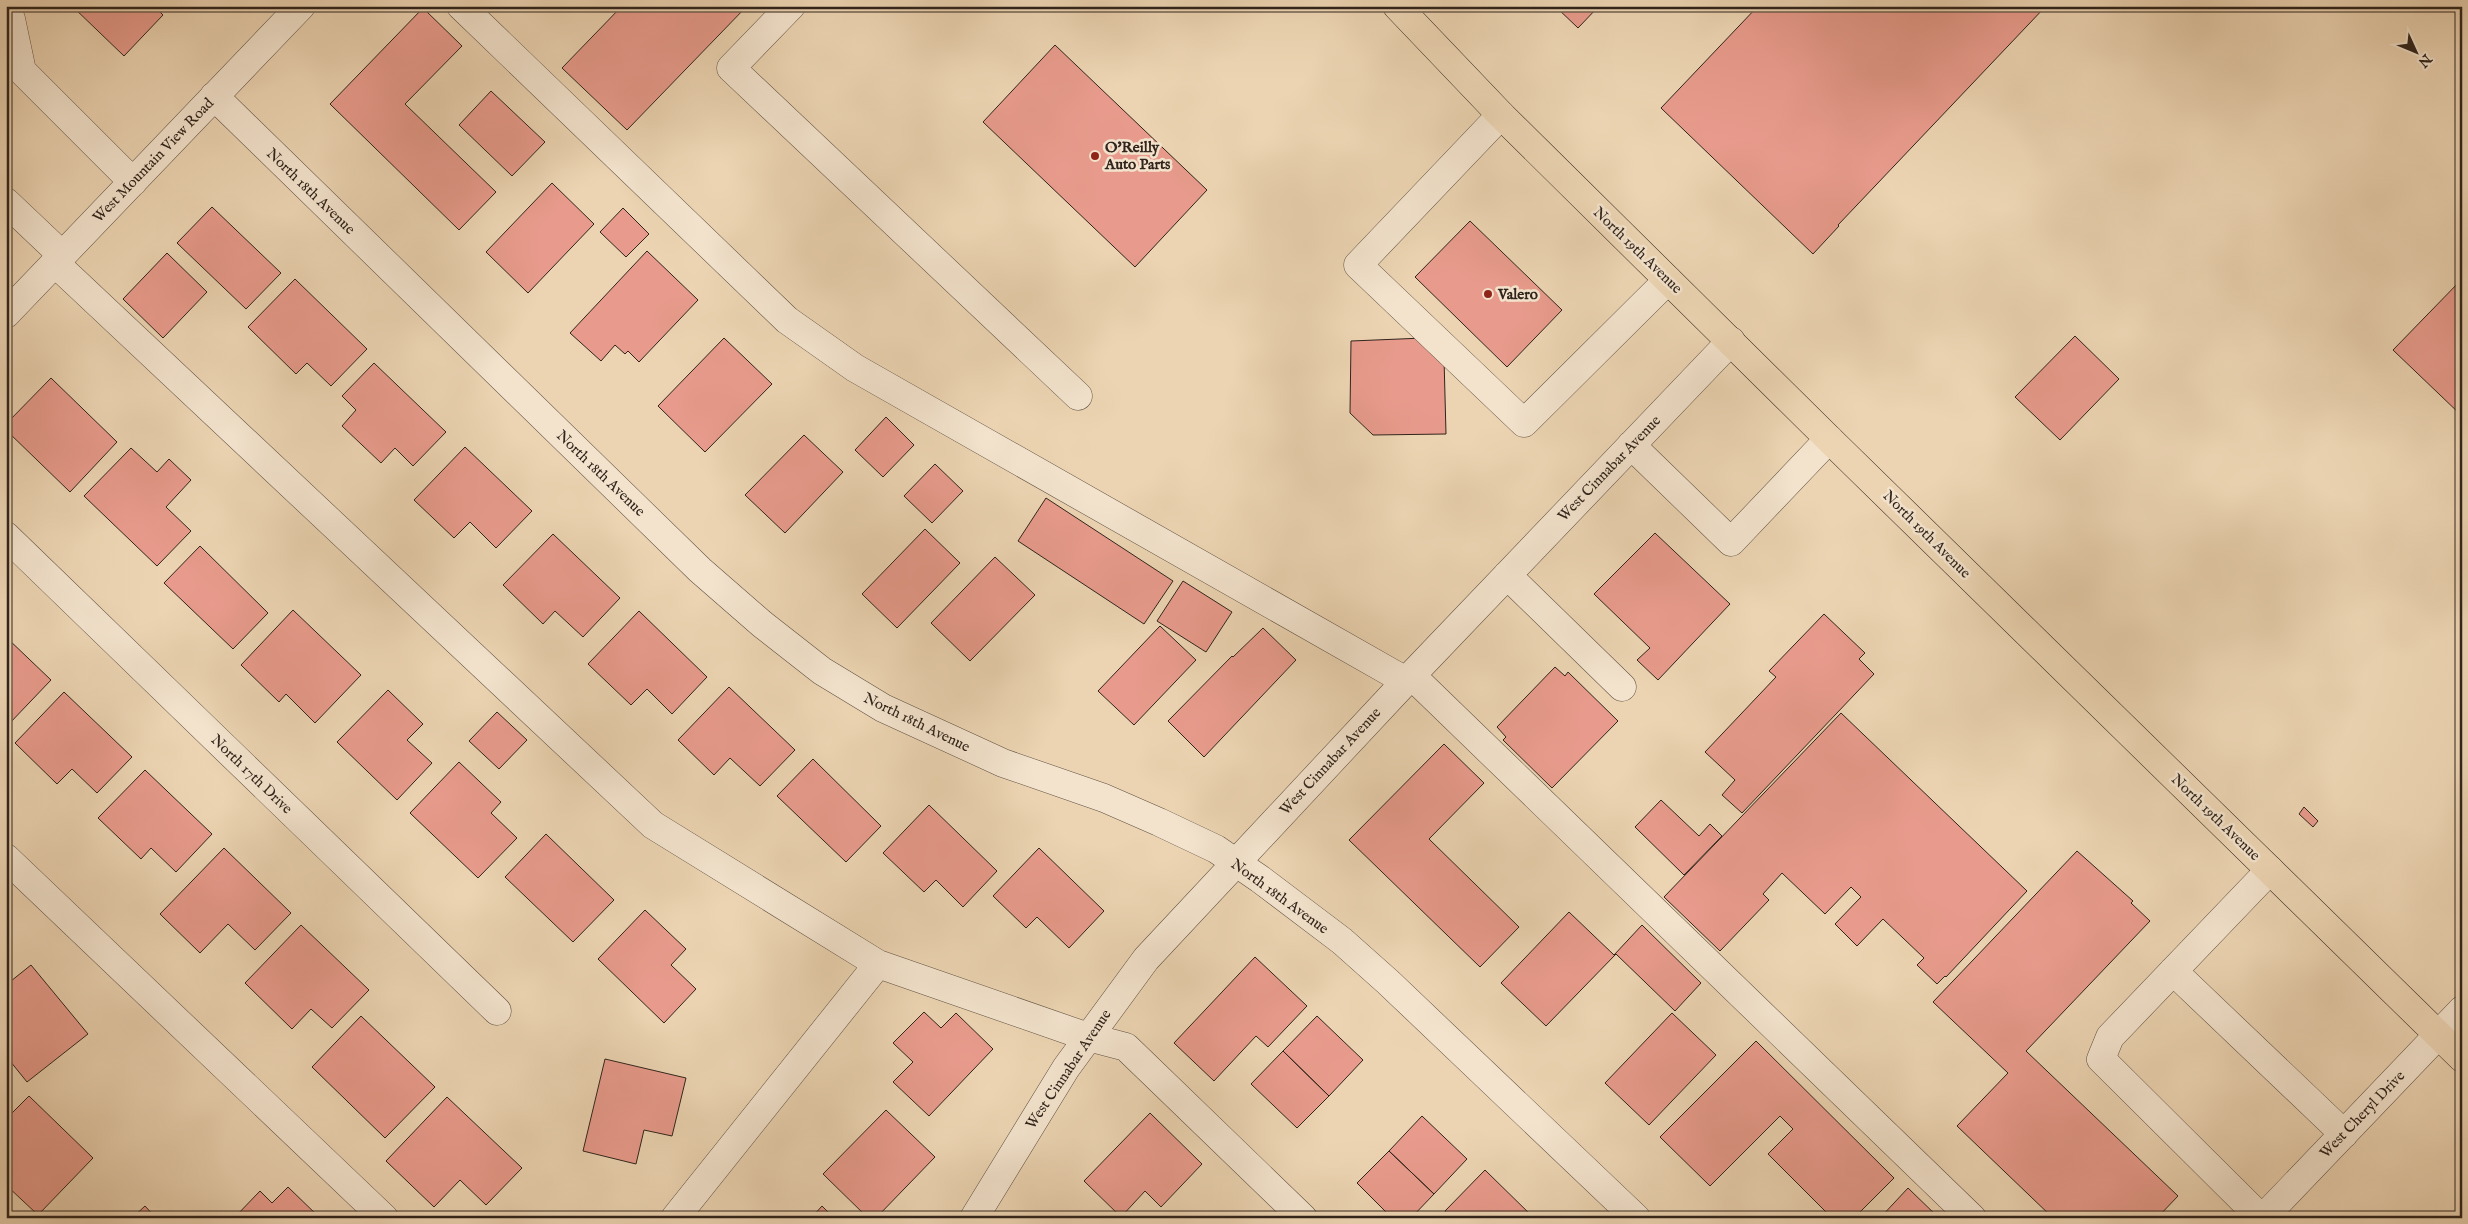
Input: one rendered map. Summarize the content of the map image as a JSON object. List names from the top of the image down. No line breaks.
{"streets":{"main road":["North 19th Avenue"],"street":["West Mountain View Road","North 18th Avenue","West Cinnabar Avenue","North 17th Drive","West Cheryl Drive"]},"crossings":[["West Mountain View Road","North 18th Avenue"],["North 18th Avenue","West Cinnabar Avenue"],["North 19th Avenue","West Cinnabar Avenue"],["North 19th Avenue","West Cheryl Drive"]],"places":["O'Reilly Auto Parts","Valero"],"north":"bottom right"}
